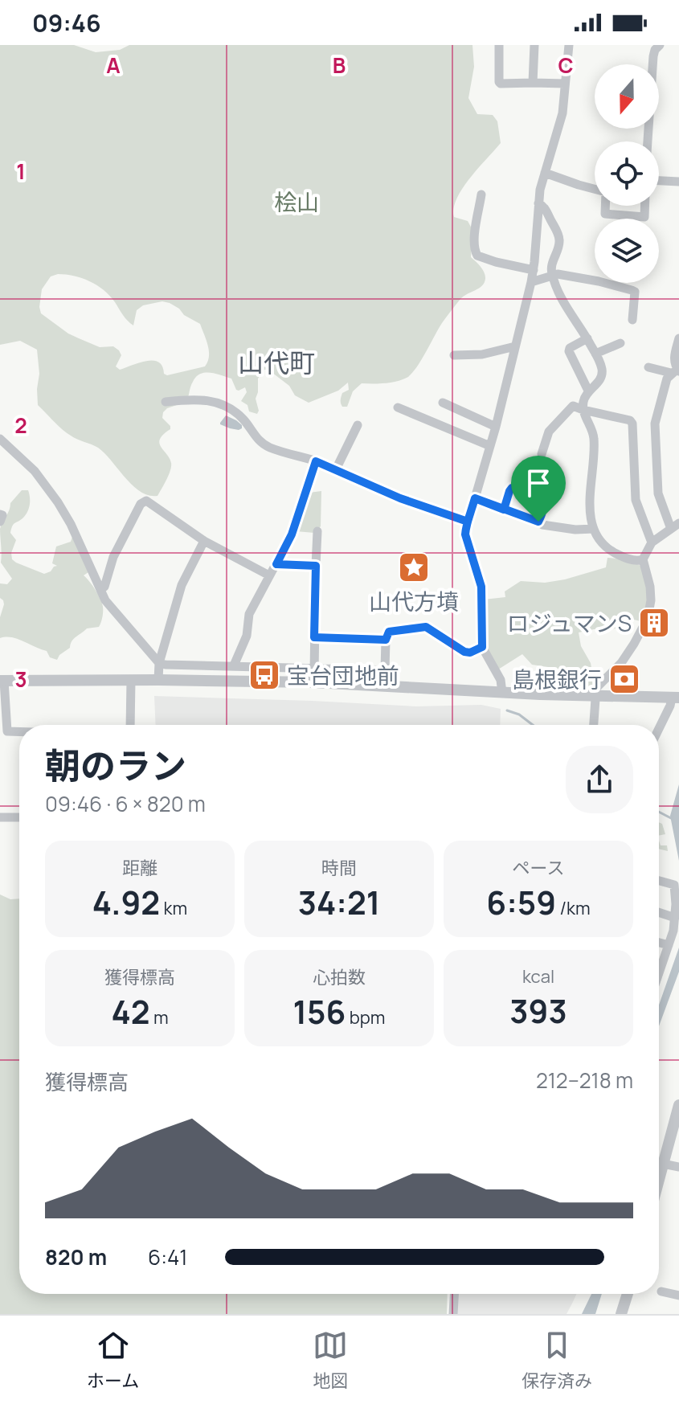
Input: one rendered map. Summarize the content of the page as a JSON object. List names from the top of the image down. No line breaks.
{"districts":["山代町"],"parks":["桧山"],"places":{"place":["山代方墳"],"building":["ロジュマンS"],"bus stop":["宝台団地前"],"bank":["島根銀行"]},"north":"bottom","page":{"status":"09:46","heading":["朝のラン","09:46 · 6 × 820 m"],"stats":[["距離","4.92 km"],["時間","34:21"],["ペース","6:59 /km"],["獲得標高","42 m"],["心拍数","156 bpm"],["kcal","393"]],"chart":["獲得標高","212–218 m"],"list":[{"name":"820 m","note":"6:41"}],"tabs":["ホーム","地図","保存済み"]},"grid":{"columns":["A","B","C"],"rows":["1","2","3"]}}
